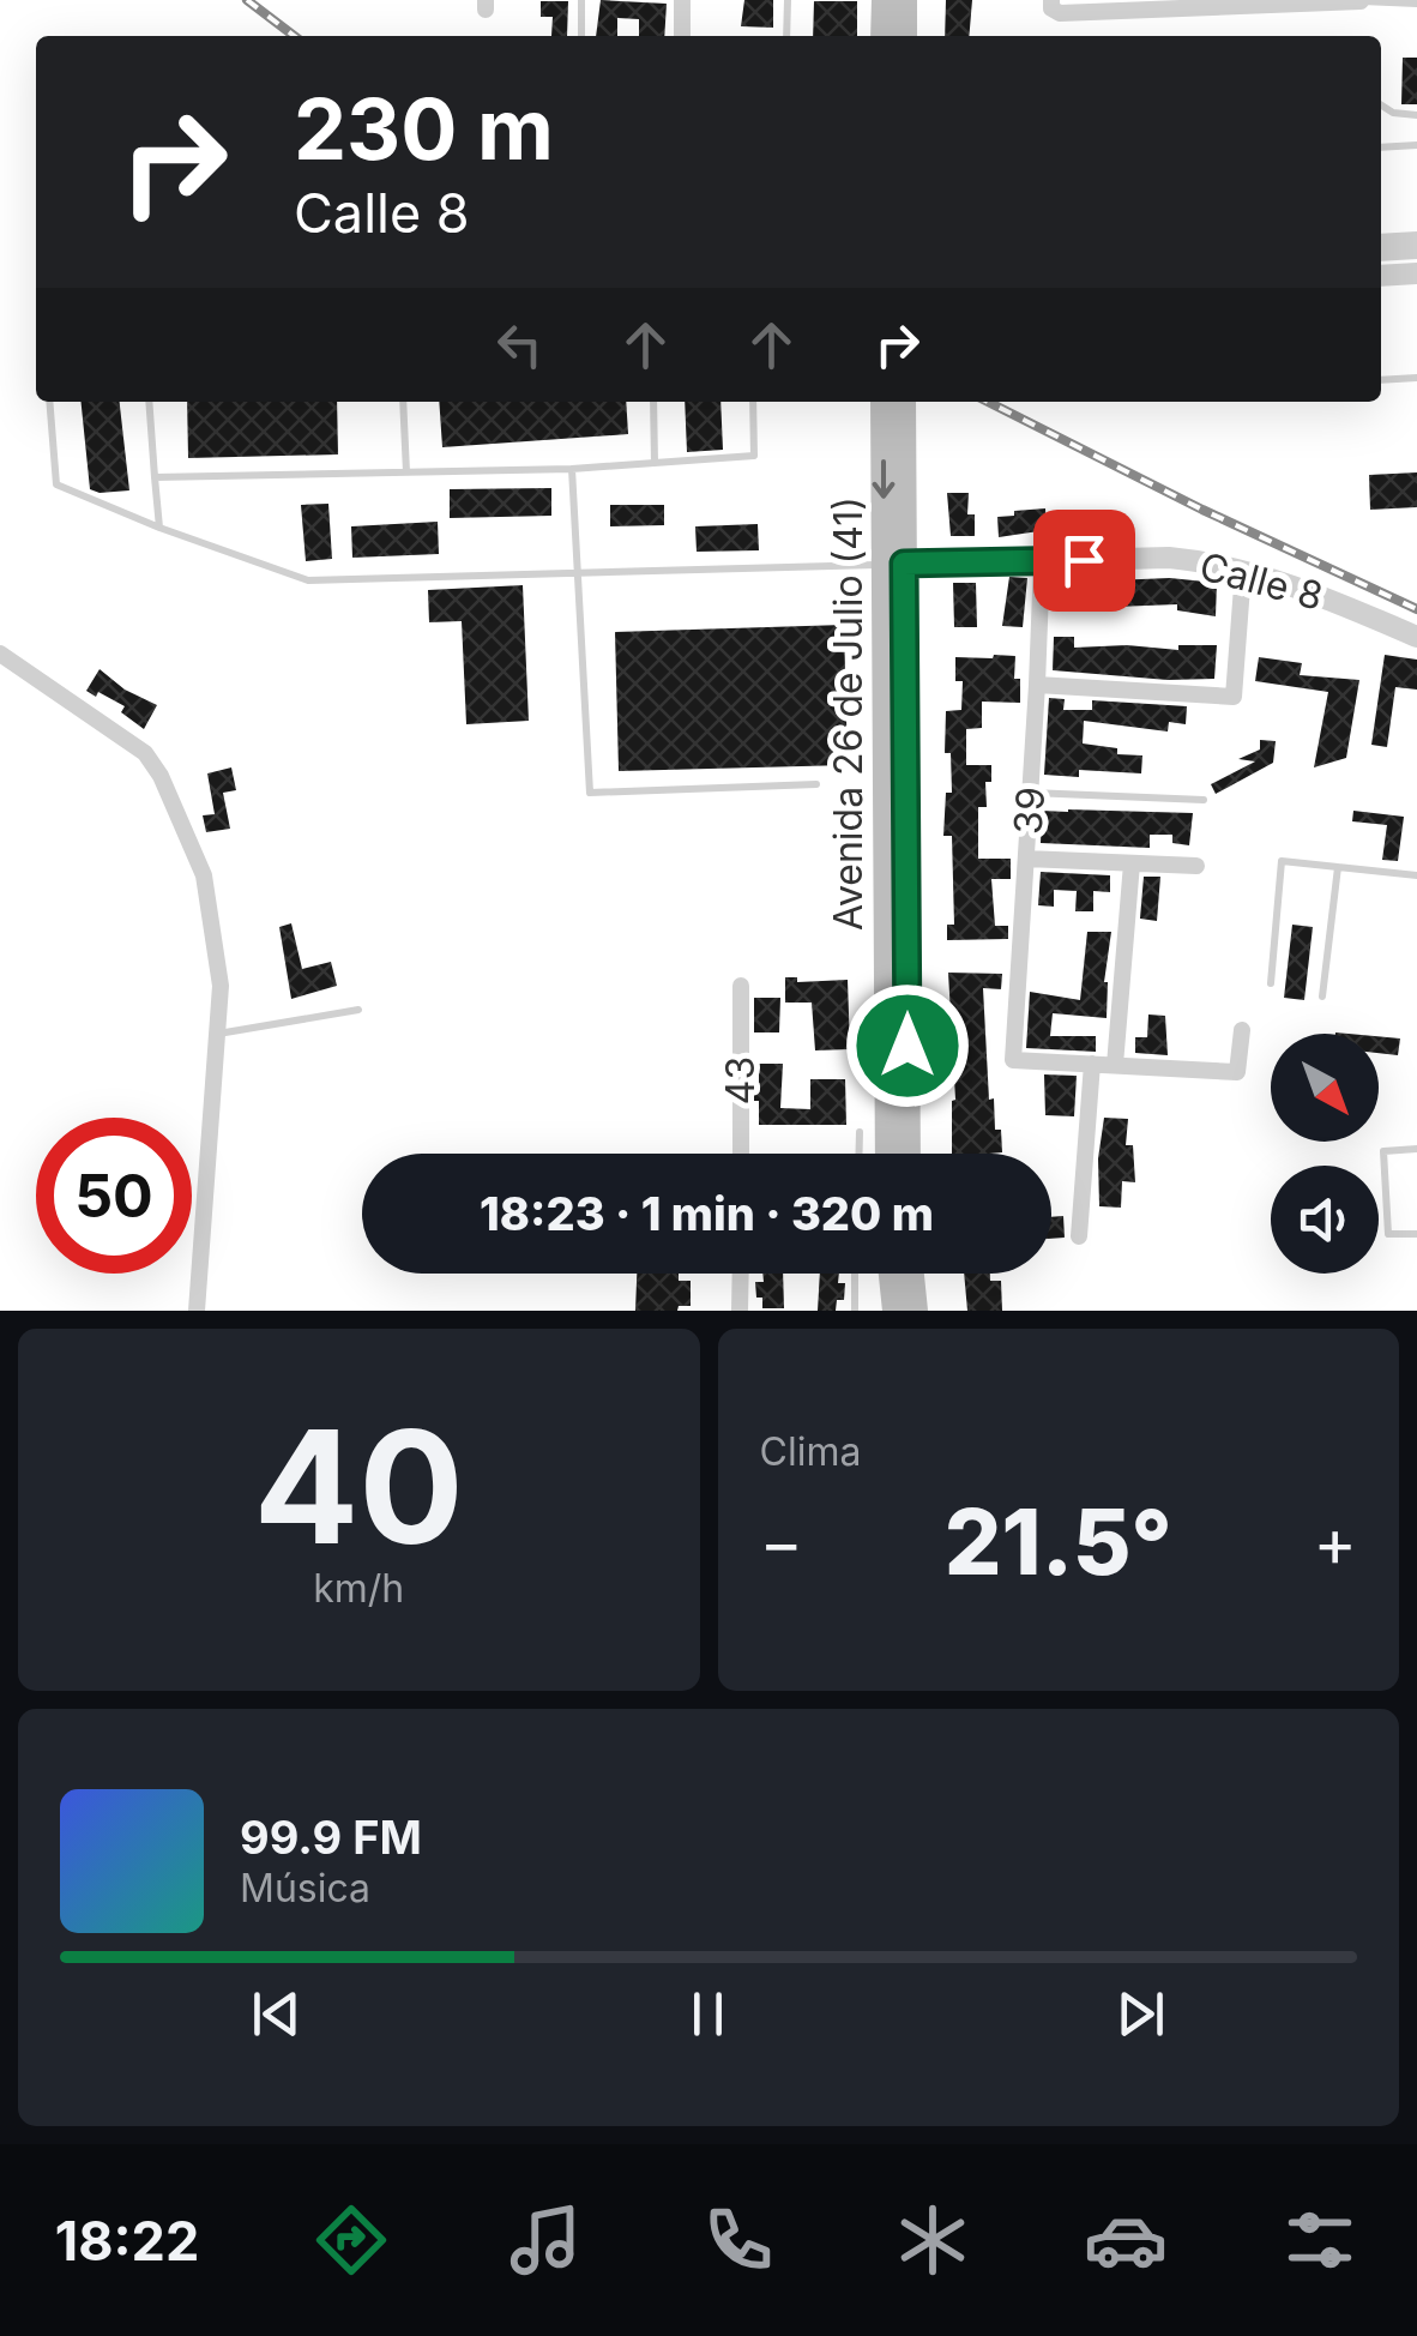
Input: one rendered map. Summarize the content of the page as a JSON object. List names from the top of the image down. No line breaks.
{"streets":{"main road":["Avenida 26 de Julio (41)"],"street":["Calle 8","39","43"]},"crossings":[["Calle 8","Avenida 26 de Julio (41)"],["Calle 8","39"]],"north":"bottom right","page":{"turn":["230 m","Calle 8"],"limit":"50","trip":"18:23 · 1 min · 320 m","tile":[["40","km/h"],"Clima"],"heat":["−","21.5°","+"],"song":["99.9 FM","Música"],"tabs":"18:22"}}
